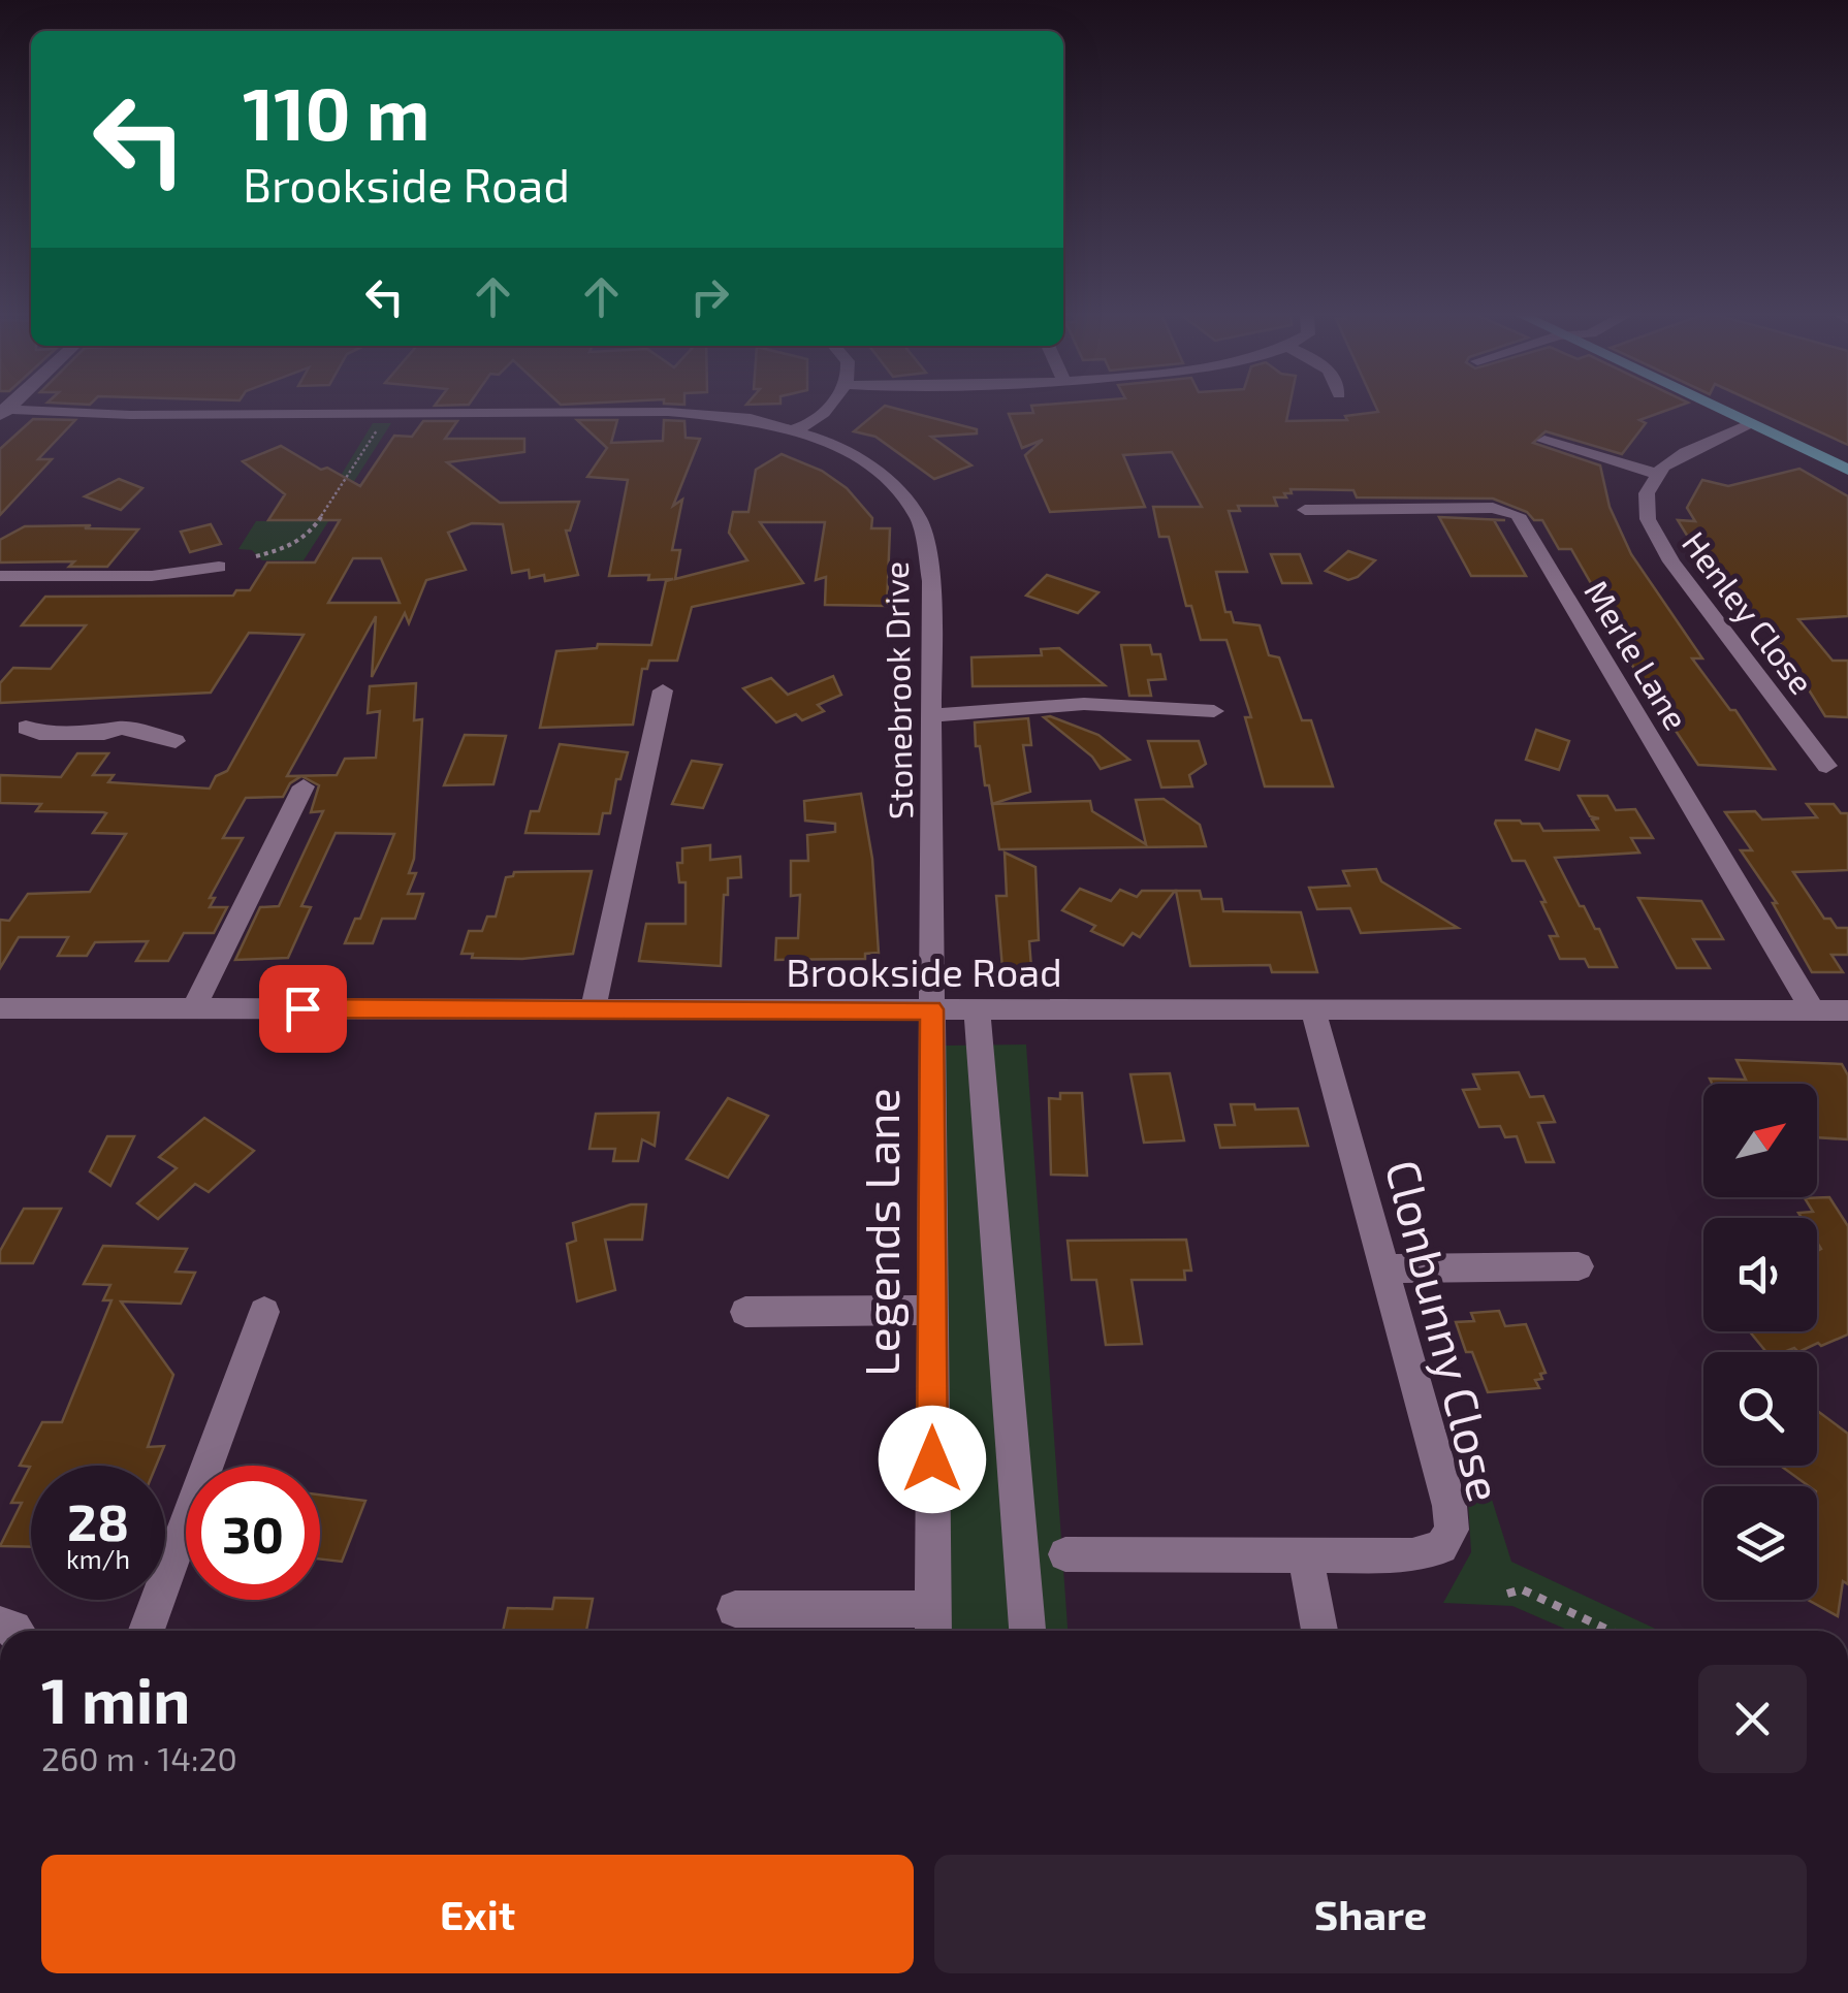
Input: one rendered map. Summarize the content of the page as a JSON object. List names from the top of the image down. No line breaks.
{"streets":{"street":["Henley Close","Merle Lane","Stonebrook Drive","Brookside Road","Legends Lane","Clonbunny Close"]},"crossings":[["Merle Lane","Brookside Road"],["Stonebrook Drive","Brookside Road"],["Stonebrook Drive","Legends Lane"],["Brookside Road","Legends Lane"],["Brookside Road","Clonbunny Close"]],"north":"top right","page":{"turn":["110 m","Brookside Road"],"speed":"28 km/h","limit":"30","heading":["1 min","260 m · 14:20"],"buttons":["Exit","Share"]}}
